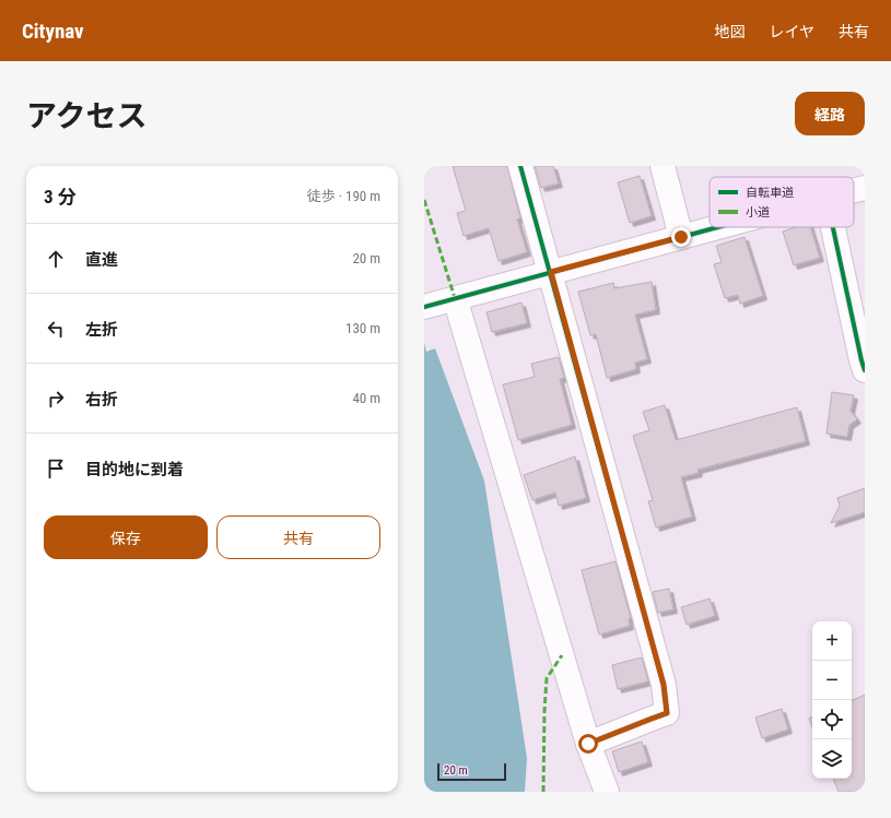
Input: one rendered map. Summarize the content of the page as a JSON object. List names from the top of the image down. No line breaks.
{"legend":["自転車道","小道"],"scale_bar":"20 m","page":{"header":"Citynav","nav":["地図","レイヤ","共有"],"title":"アクセス","buttons":["経路",["保存","共有"]],"heading":["3 分","徒歩 · 190 m"],"list":[["直進","20 m"],["左折","130 m"],["右折","40 m"],"目的地に到着"],"map_buttons":["+","−"],"scale":"20 m"}}
